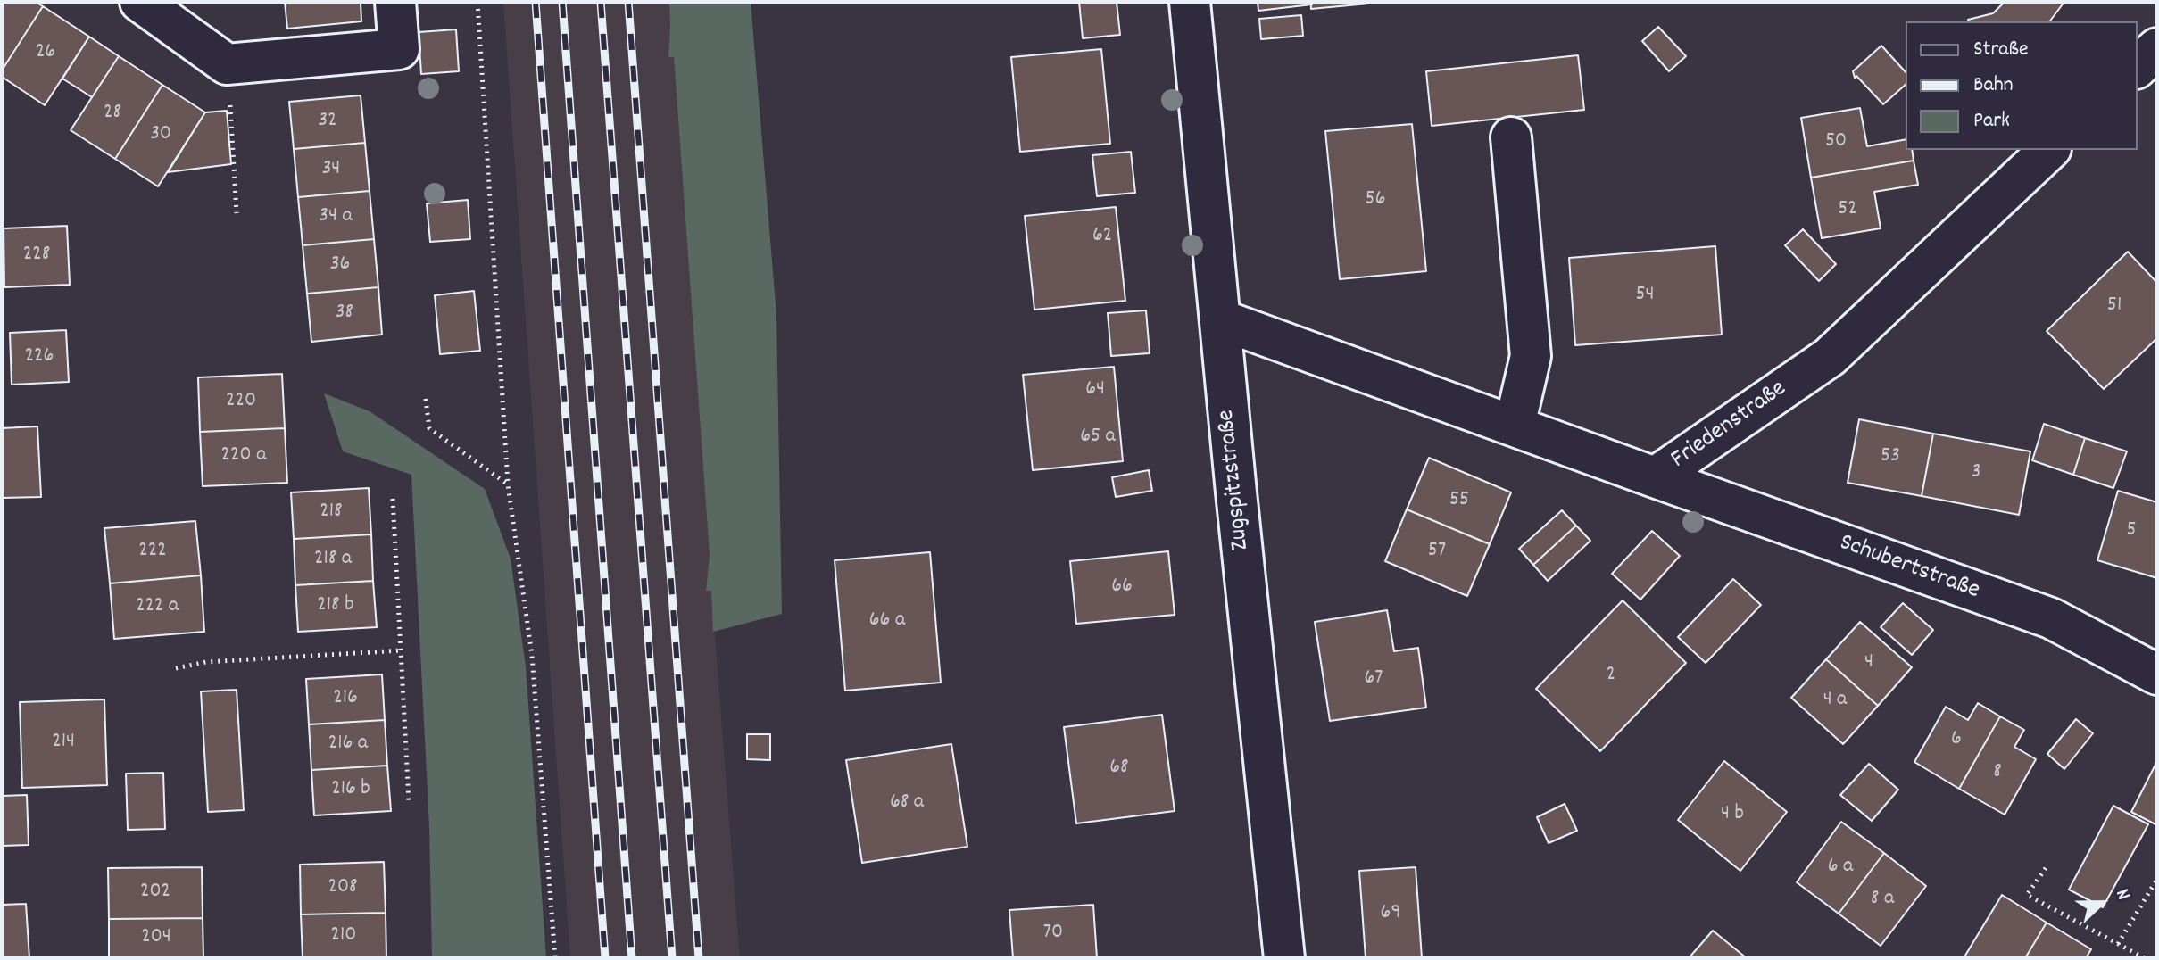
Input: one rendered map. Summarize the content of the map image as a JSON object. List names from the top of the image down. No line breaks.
{"streets":{"street":["Friedenstraße","Zugspitzstraße","Schubertstraße"]},"crossings":[["Friedenstraße","Zugspitzstraße"],["Friedenstraße","Schubertstraße"]],"house_numbers":["26","28","32","30","50","34","56","52","34 a","62","228","36","54","51","38","226","64","220","65 a","220 a","53","3","55","218","5","222","57","218 a","66","218 b","222 a","66 a","4","2","67","216","4 a","6","214","216 a","68","8","216 b","68 a","4 b","6 a","208","202","8 a","69","70","210","204"],"legend":["Straße","Bahn","Park"],"north":"right"}
